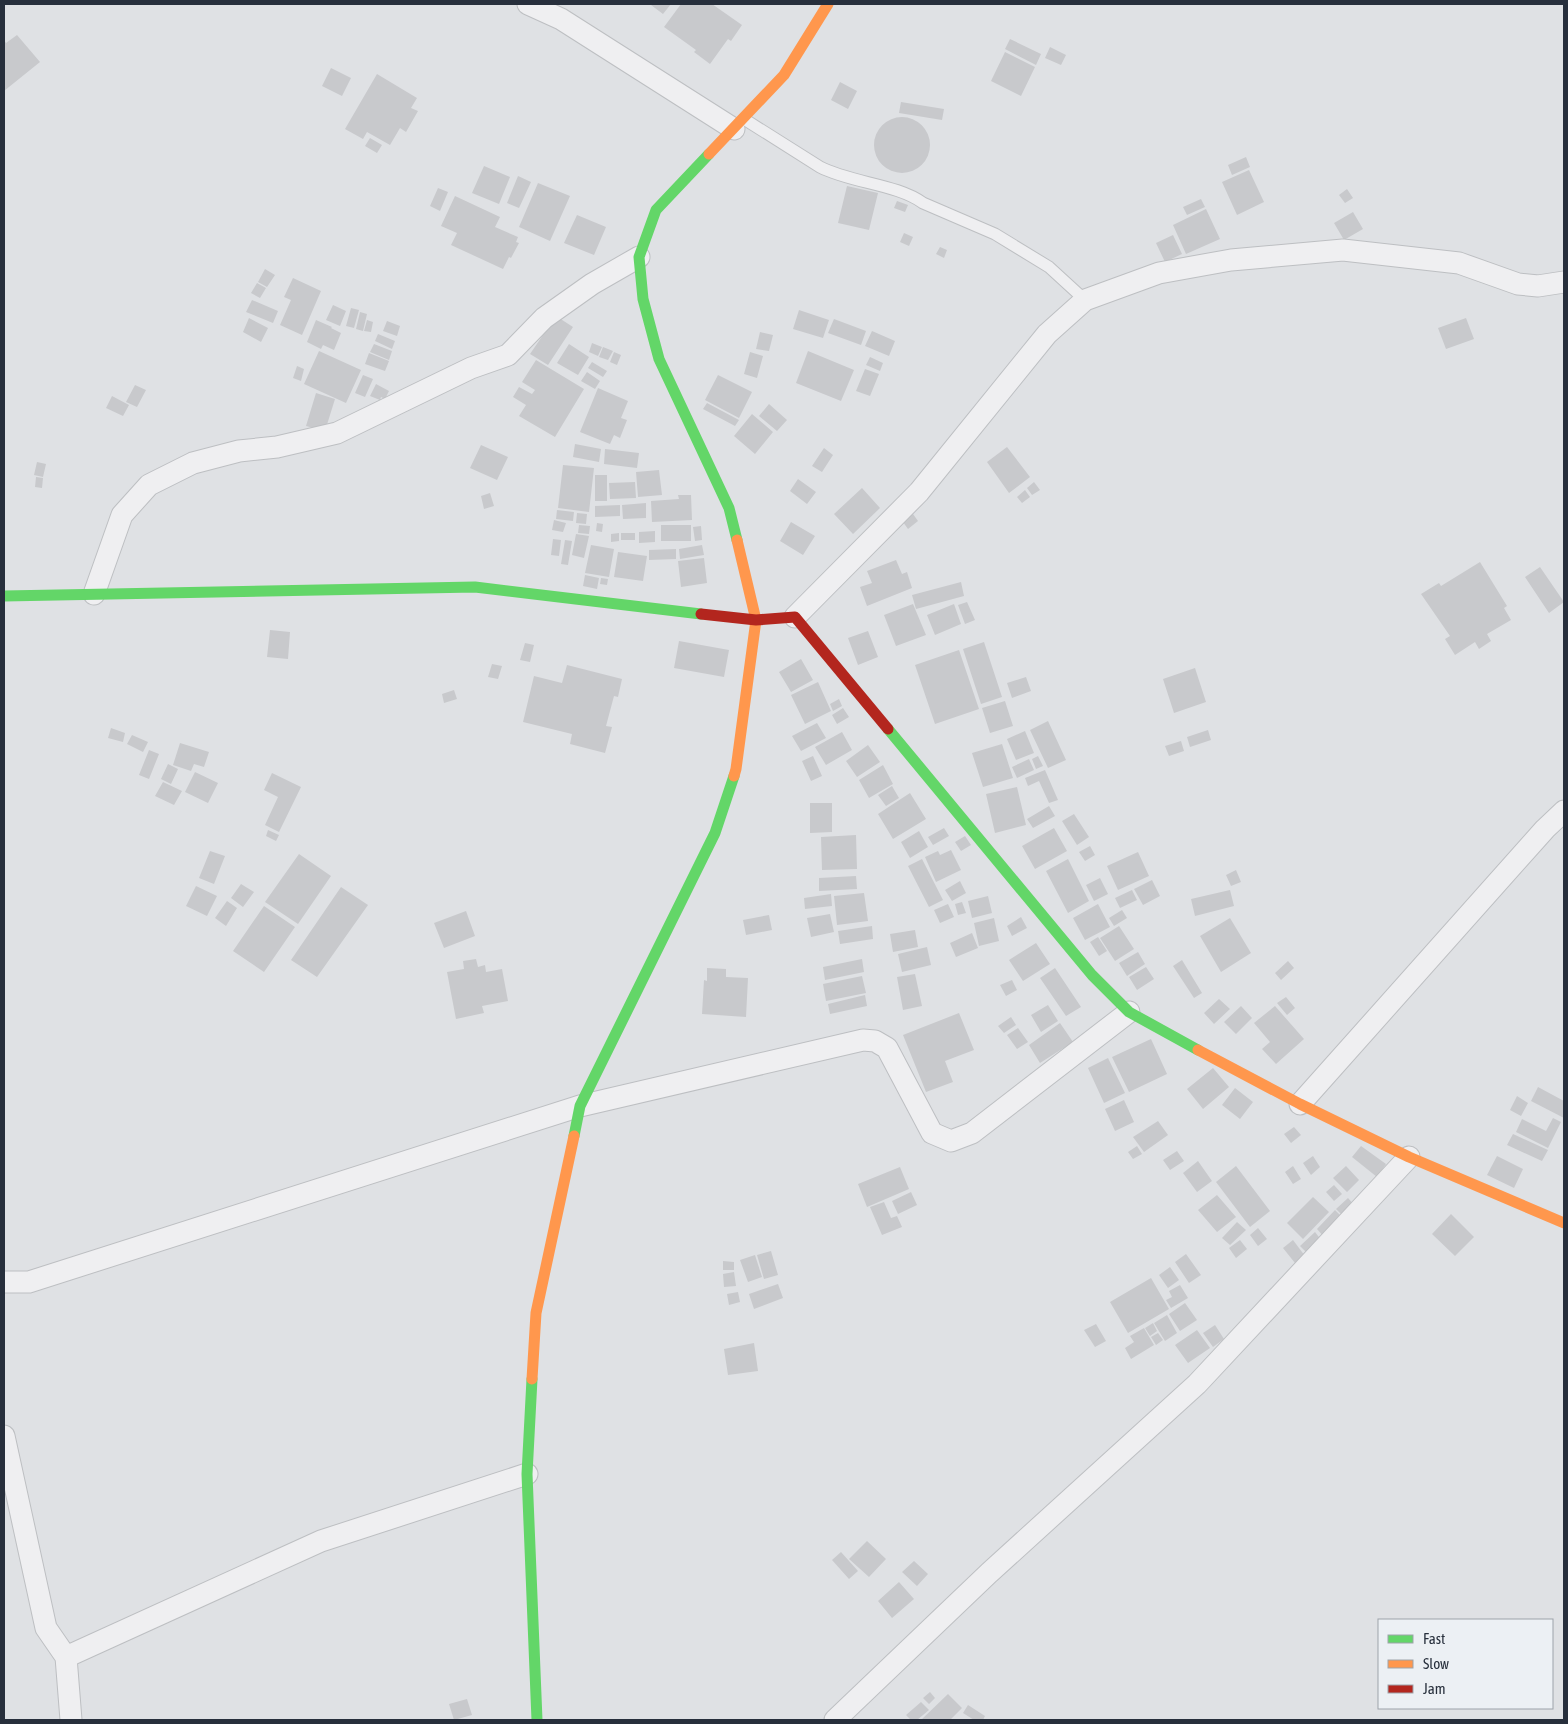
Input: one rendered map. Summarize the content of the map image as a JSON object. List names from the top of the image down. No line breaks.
{"legend":["Fast","Slow","Jam"]}
